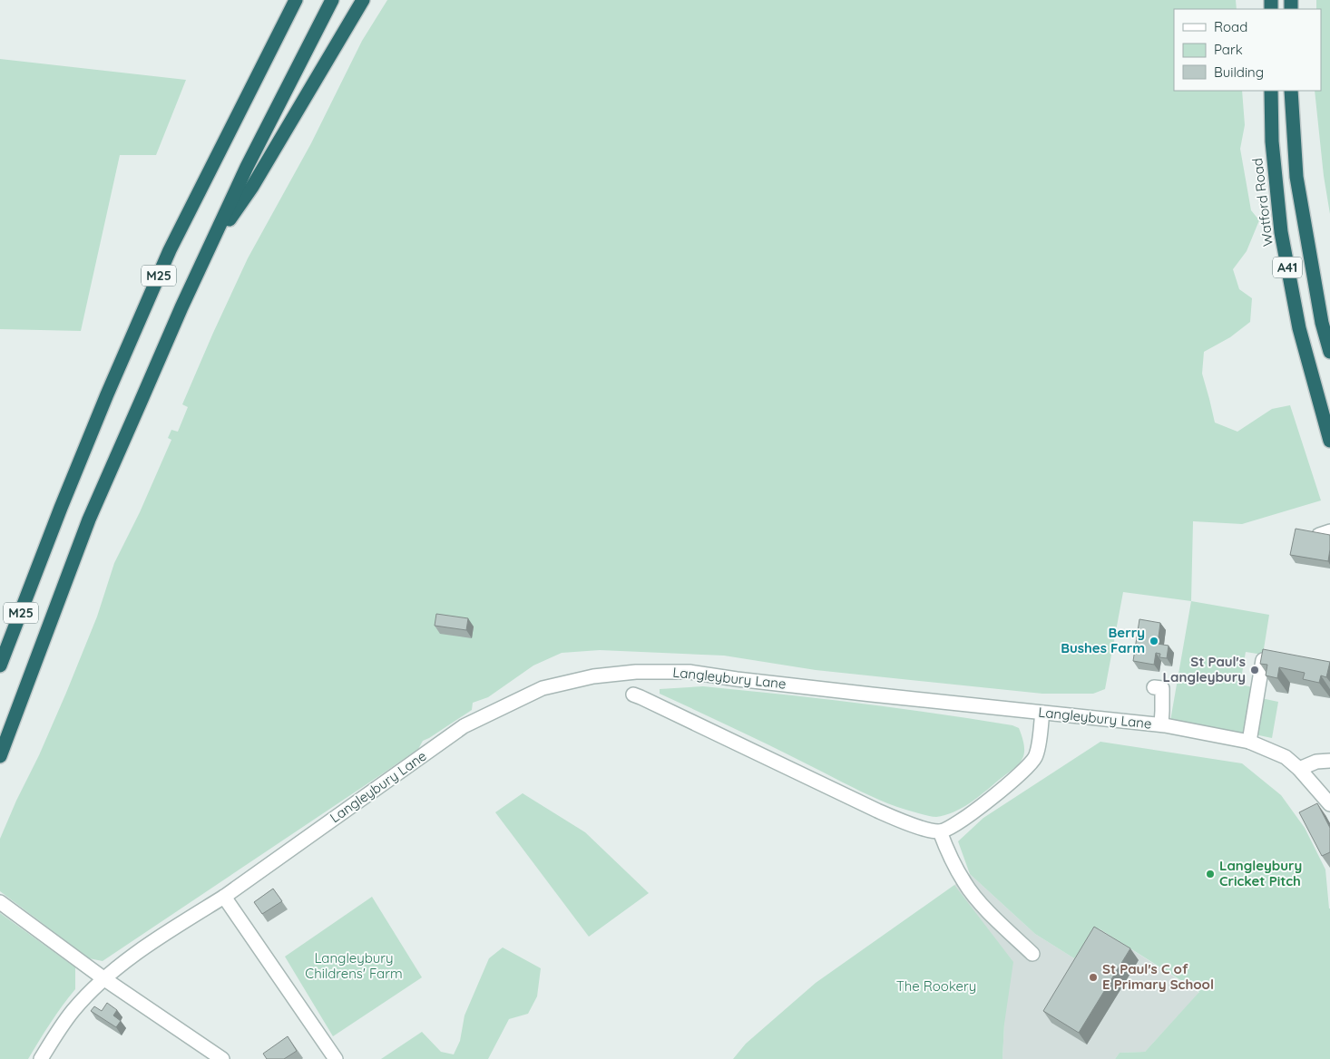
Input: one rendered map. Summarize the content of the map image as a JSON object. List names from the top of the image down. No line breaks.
{"streets":{"highway":["Watford Road","A41","M25"],"street":["Langleybury Lane"]},"parks":["Langleybury Childrens' Farm","The Rookery"],"places":["Berry Bushes Farm","St Paul's Langleybury","Langleybury Cricket Pitch","St Paul's C of E Primary School"],"legend":["Road","Park","Building"]}
